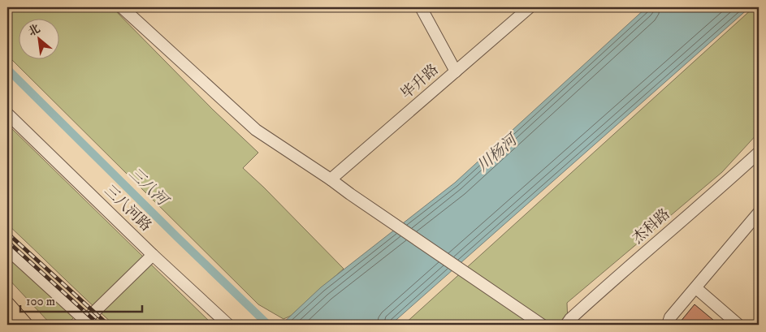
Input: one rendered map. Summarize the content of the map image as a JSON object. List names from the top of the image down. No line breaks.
{"streets":{"street":["毕升路","三八河路","杰科路"]},"water":["川杨河","三八河"],"scale_bar":"100 m","north":"top left"}
